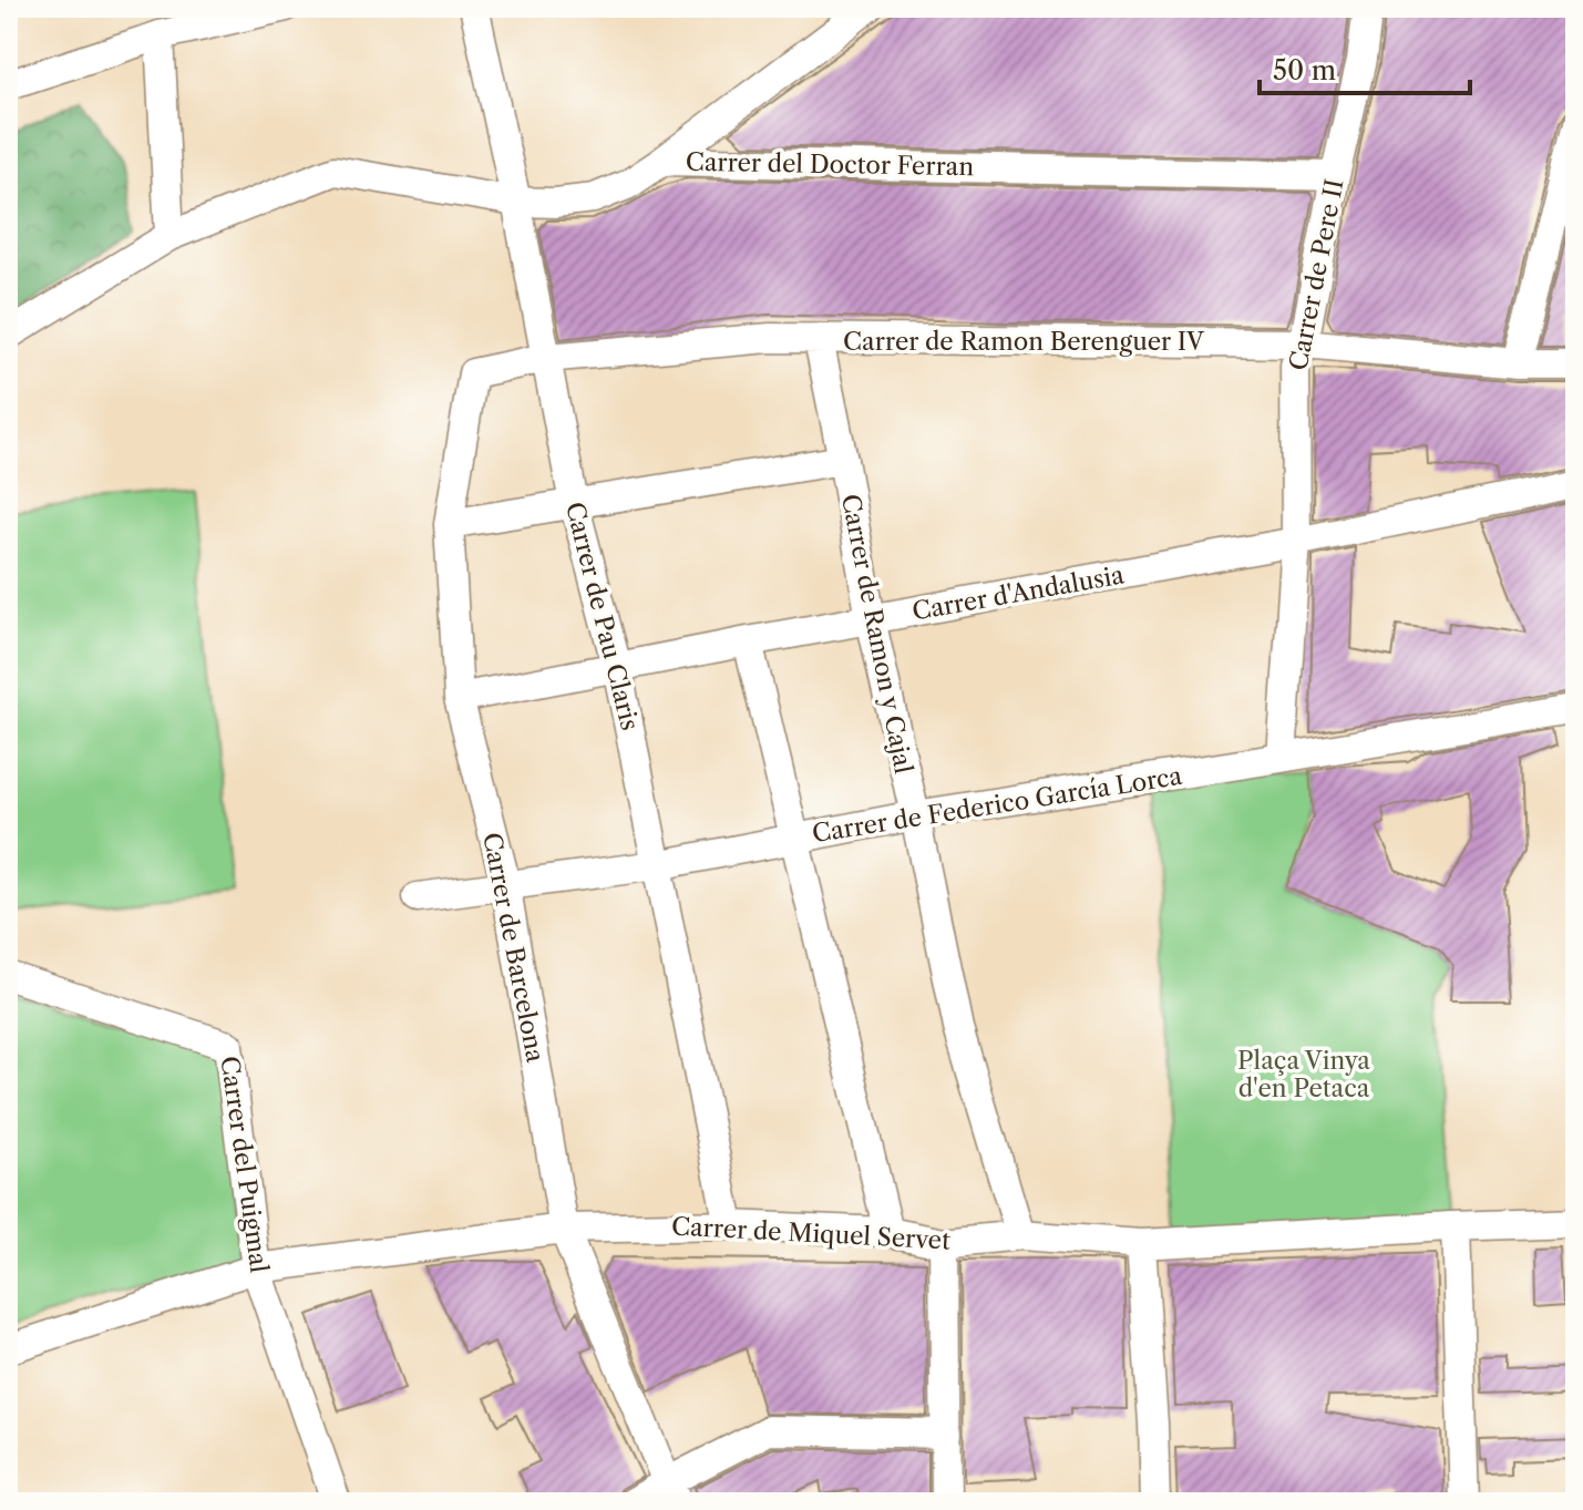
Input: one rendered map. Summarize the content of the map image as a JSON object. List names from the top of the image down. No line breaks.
{"streets":{"street":["Carrer del Doctor Ferran","Carrer de Pere II","Carrer de Ramon Berenguer IV","Carrer d'Andalusia","Carrer de Pau Claris","Carrer de Ramon y Cajal","Carrer de Federico García Lorca","Carrer de Barcelona","Carrer del Puigmal","Carrer de Miquel Servet"]},"crossings":[["Carrer del Doctor Ferran","Carrer de Pere II"],["Carrer del Doctor Ferran","Carrer de Pau Claris"],["Carrer de Pere II","Carrer de Ramon Berenguer IV"],["Carrer de Pere II","Carrer d'Andalusia"],["Carrer de Pere II","Carrer de Federico García Lorca"],["Carrer de Ramon Berenguer IV","Carrer de Pau Claris"],["Carrer de Ramon Berenguer IV","Carrer de Ramon y Cajal"],["Carrer de Ramon Berenguer IV","Carrer de Barcelona"],["Carrer d'Andalusia","Carrer de Pau Claris"],["Carrer d'Andalusia","Carrer de Ramon y Cajal"],["Carrer d'Andalusia","Carrer de Barcelona"],["Carrer de Pau Claris","Carrer de Federico García Lorca"],["Carrer de Pau Claris","Carrer de Miquel Servet"],["Carrer de Ramon y Cajal","Carrer de Federico García Lorca"],["Carrer de Ramon y Cajal","Carrer de Miquel Servet"],["Carrer de Federico García Lorca","Carrer de Barcelona"],["Carrer de Barcelona","Carrer de Miquel Servet"],["Carrer del Puigmal","Carrer de Miquel Servet"]],"parks":["Plaça Vinya d'en Petaca"],"scale_bar":"50 m"}
